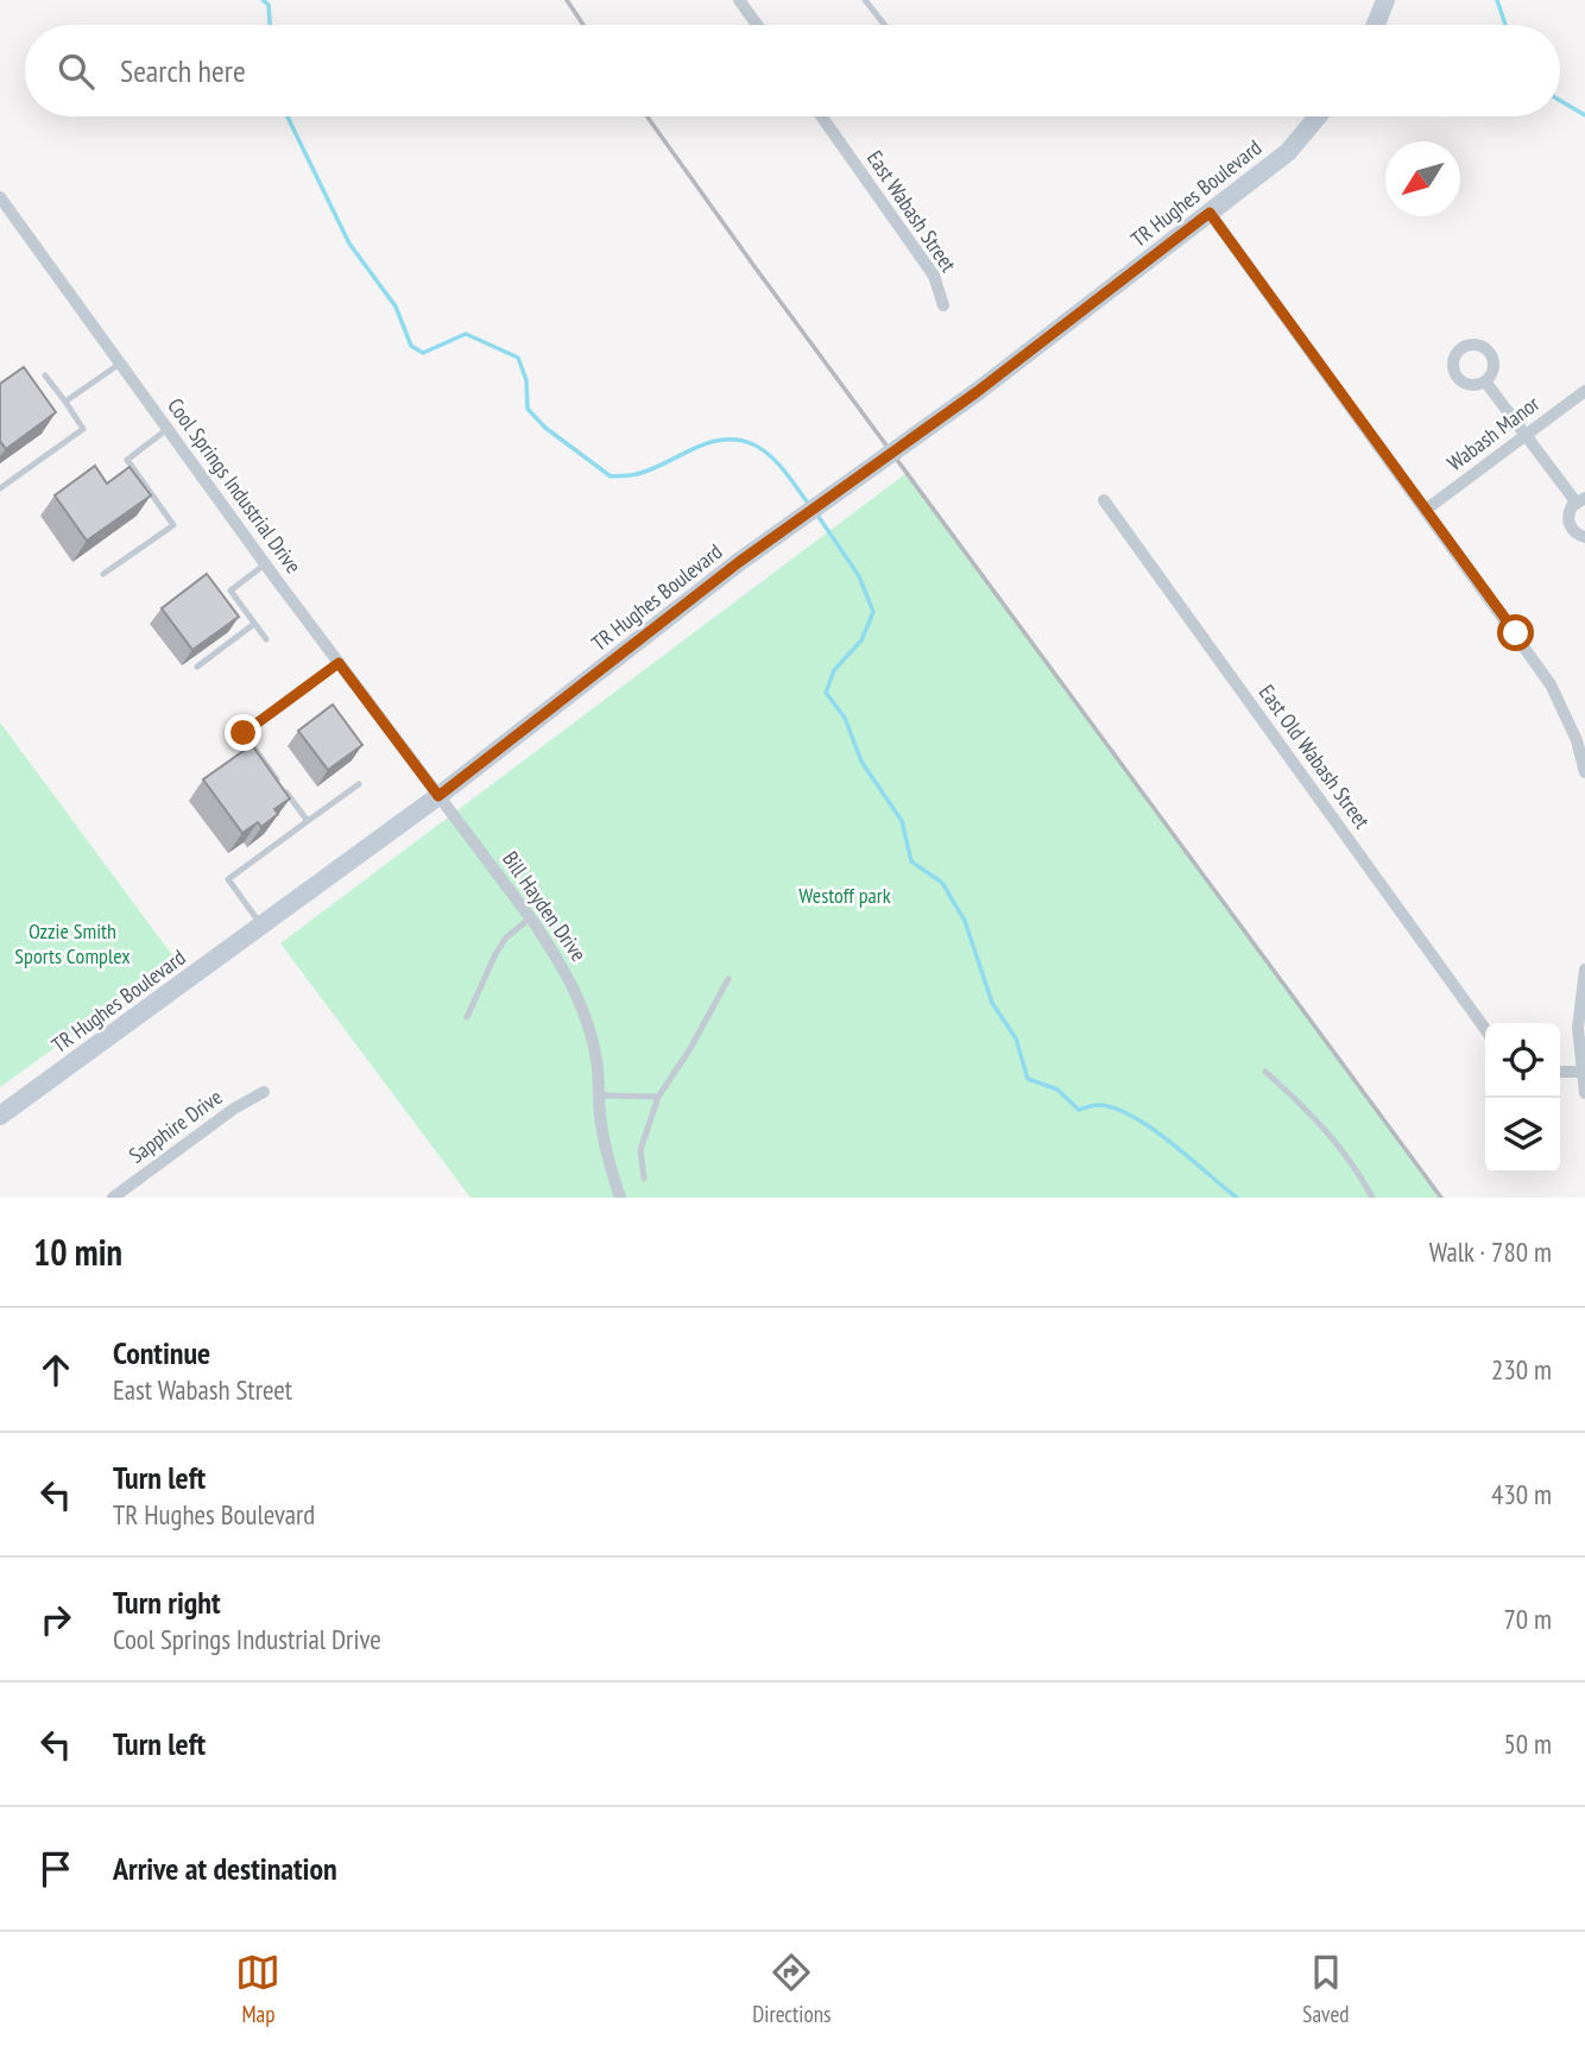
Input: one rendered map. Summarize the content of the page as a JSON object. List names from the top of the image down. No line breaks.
{"streets":{"main road":["TR Hughes Boulevard"],"street":["East Wabash Street","Wabash Manor","Cool Springs Industrial Drive","East Old Wabash Street","Bill Hayden Drive","Sapphire Drive"]},"crossings":[["TR Hughes Boulevard","Cool Springs Industrial Drive"],["TR Hughes Boulevard","Bill Hayden Drive"],["Cool Springs Industrial Drive","Bill Hayden Drive"]],"parks":["Westoff park","Ozzie Smith Sports Complex"],"north":"bottom left","page":{"search":"Search here","heading":["10 min","Walk · 780 m"],"list":[["Continue","East Wabash Street","230 m"],["Turn left","TR Hughes Boulevard","430 m"],["Turn right","Cool Springs Industrial Drive","70 m"],["Turn left","50 m"],"Arrive at destination"],"nav":["Map","Directions","Saved"]}}
